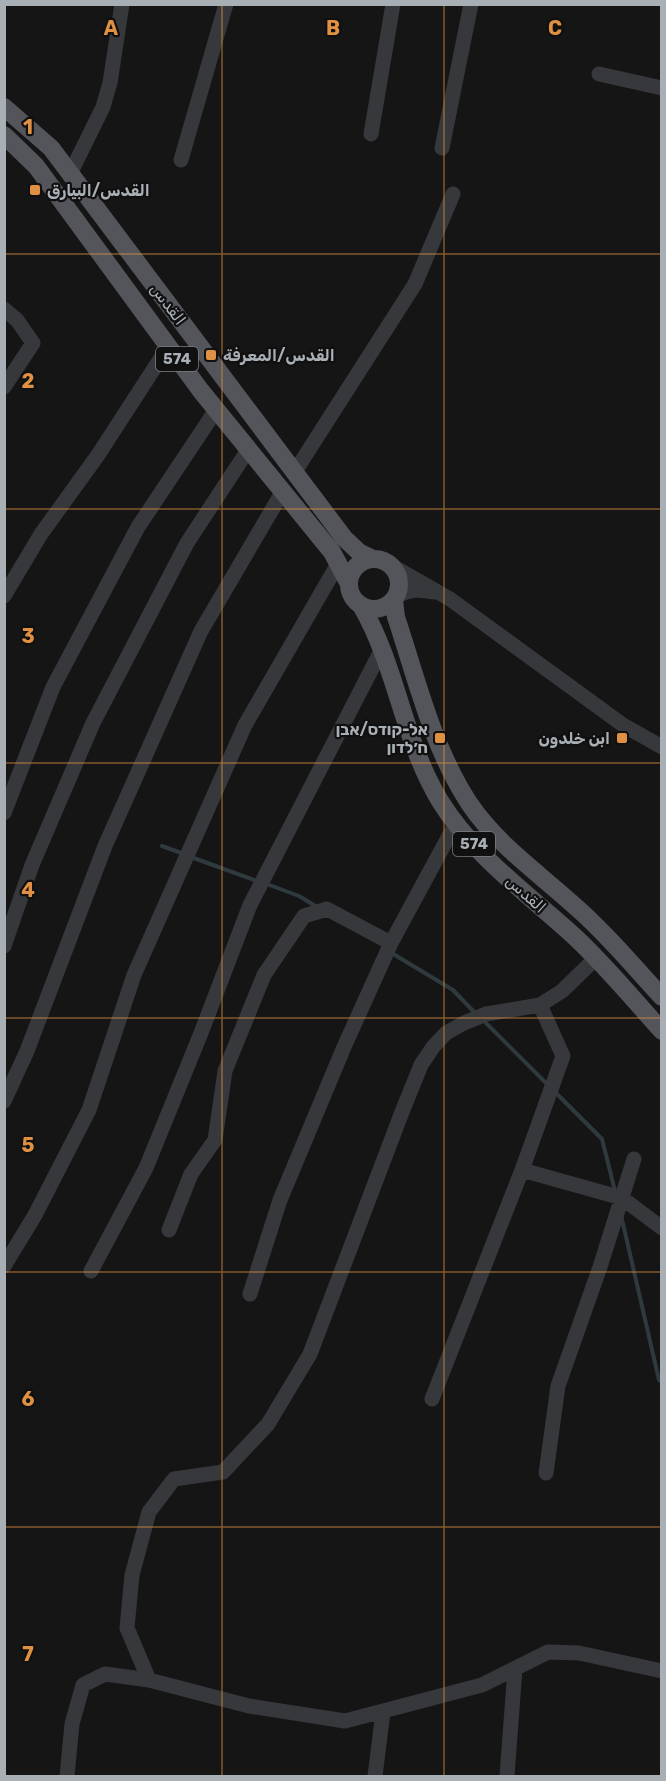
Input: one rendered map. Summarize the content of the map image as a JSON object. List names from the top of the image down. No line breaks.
{"streets":{"main road":["القدس","574"]},"crossings":[["القدس","574"]],"places":{"transit":["القدس/البيارق","القدس/المعرفة","אל-קודס/אבן ח׳לדון","ابن خلدون"]},"grid":{"columns":["A","B","C"],"rows":["1","2","3","4","5","6","7"]}}
